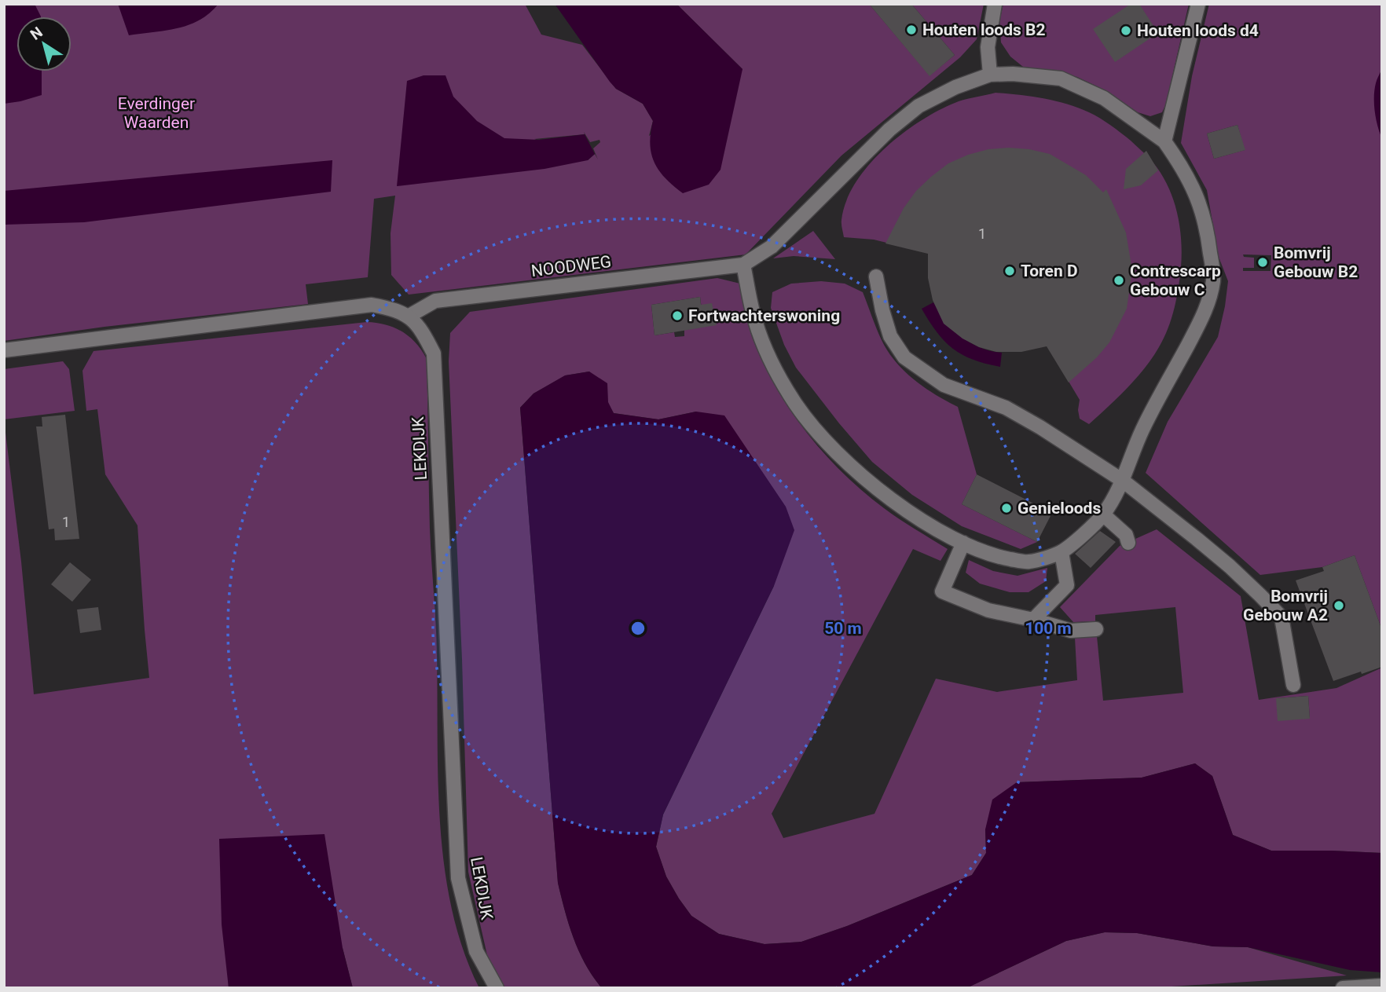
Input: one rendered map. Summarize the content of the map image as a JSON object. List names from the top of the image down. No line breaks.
{"streets":{"street":["NOODWEG","LEKDIJK"]},"crossings":[["NOODWEG","LEKDIJK"]],"parks":["Everdinger Waarden"],"places":["Houten loods B2","Houten loods d4","Bomvrij Gebouw B2","Toren D","Contrescarp Gebouw C","Fortwachterswoning","Genieloods","Bomvrij Gebouw A2"],"house_numbers":["1","1"],"north":"top left","rings":["50 m","100 m"]}
